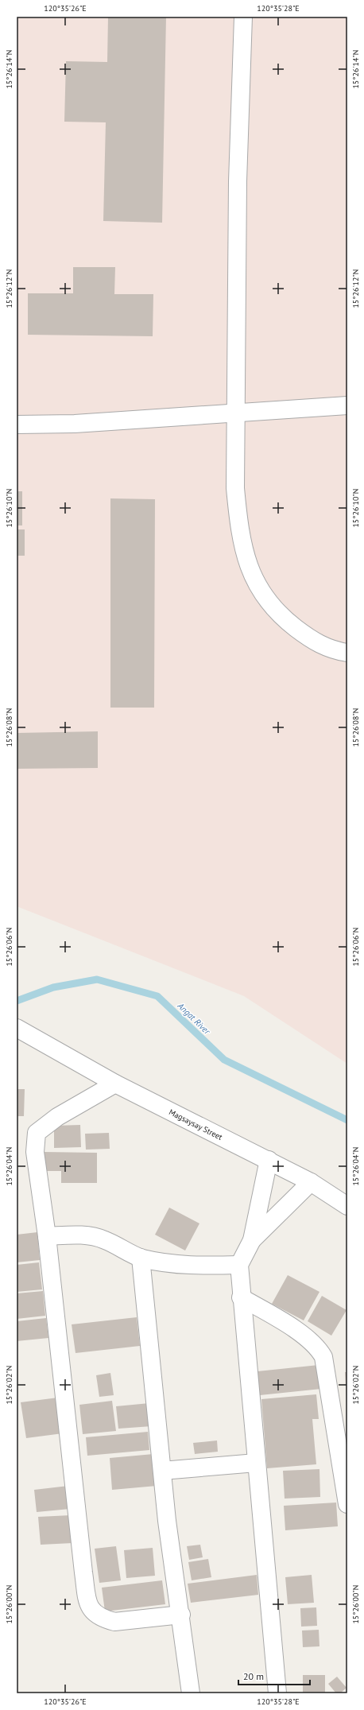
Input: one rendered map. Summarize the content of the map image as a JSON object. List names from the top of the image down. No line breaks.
{"streets":{"street":["Magsaysay Street"]},"water":["Angat River"],"scale_bar":"20 m","coordinates":["120°35'26\"E","120°35'28\"E","15°26'14\"N","15°26'12\"N","15°26'10\"N","15°26'08\"N","15°26'06\"N","15°26'04\"N","15°26'02\"N","15°26'00\"N"]}
